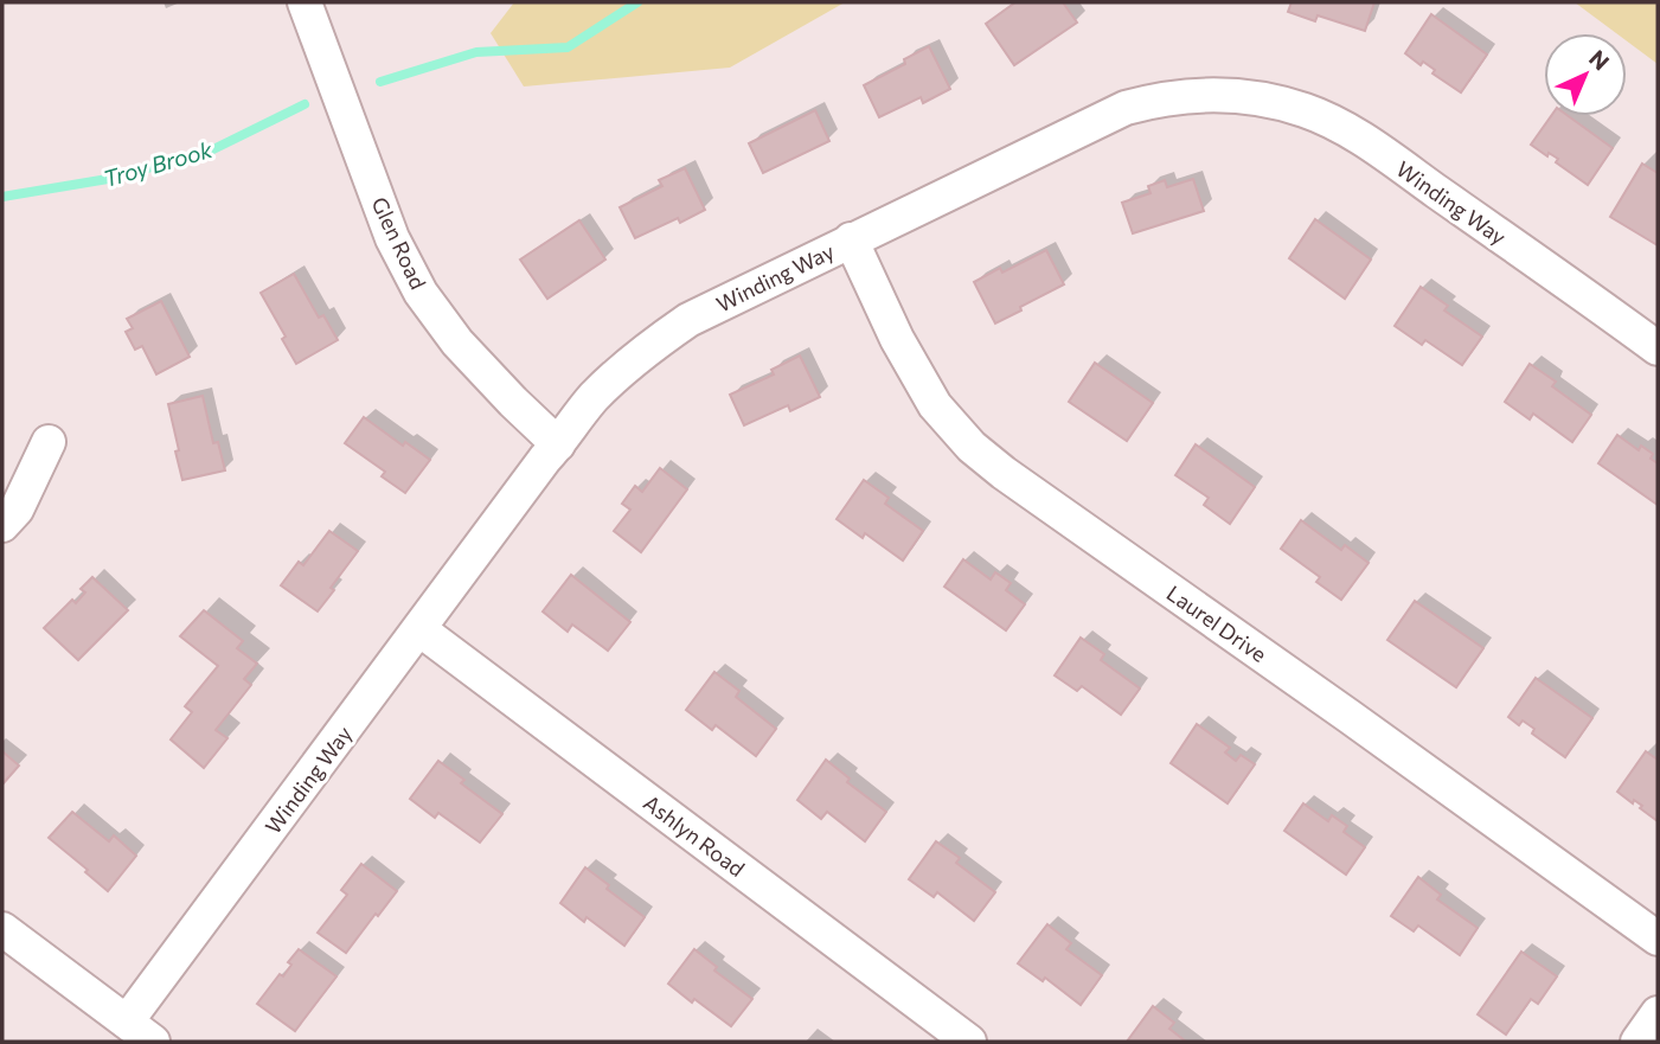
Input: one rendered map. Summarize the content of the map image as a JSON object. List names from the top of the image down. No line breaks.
{"streets":{"street":["Winding Way","Glen Road","Laurel Drive","Ashlyn Road"]},"crossings":[["Winding Way","Glen Road"],["Winding Way","Laurel Drive"],["Winding Way","Ashlyn Road"]],"water":["Troy Brook"],"north":"top right"}
